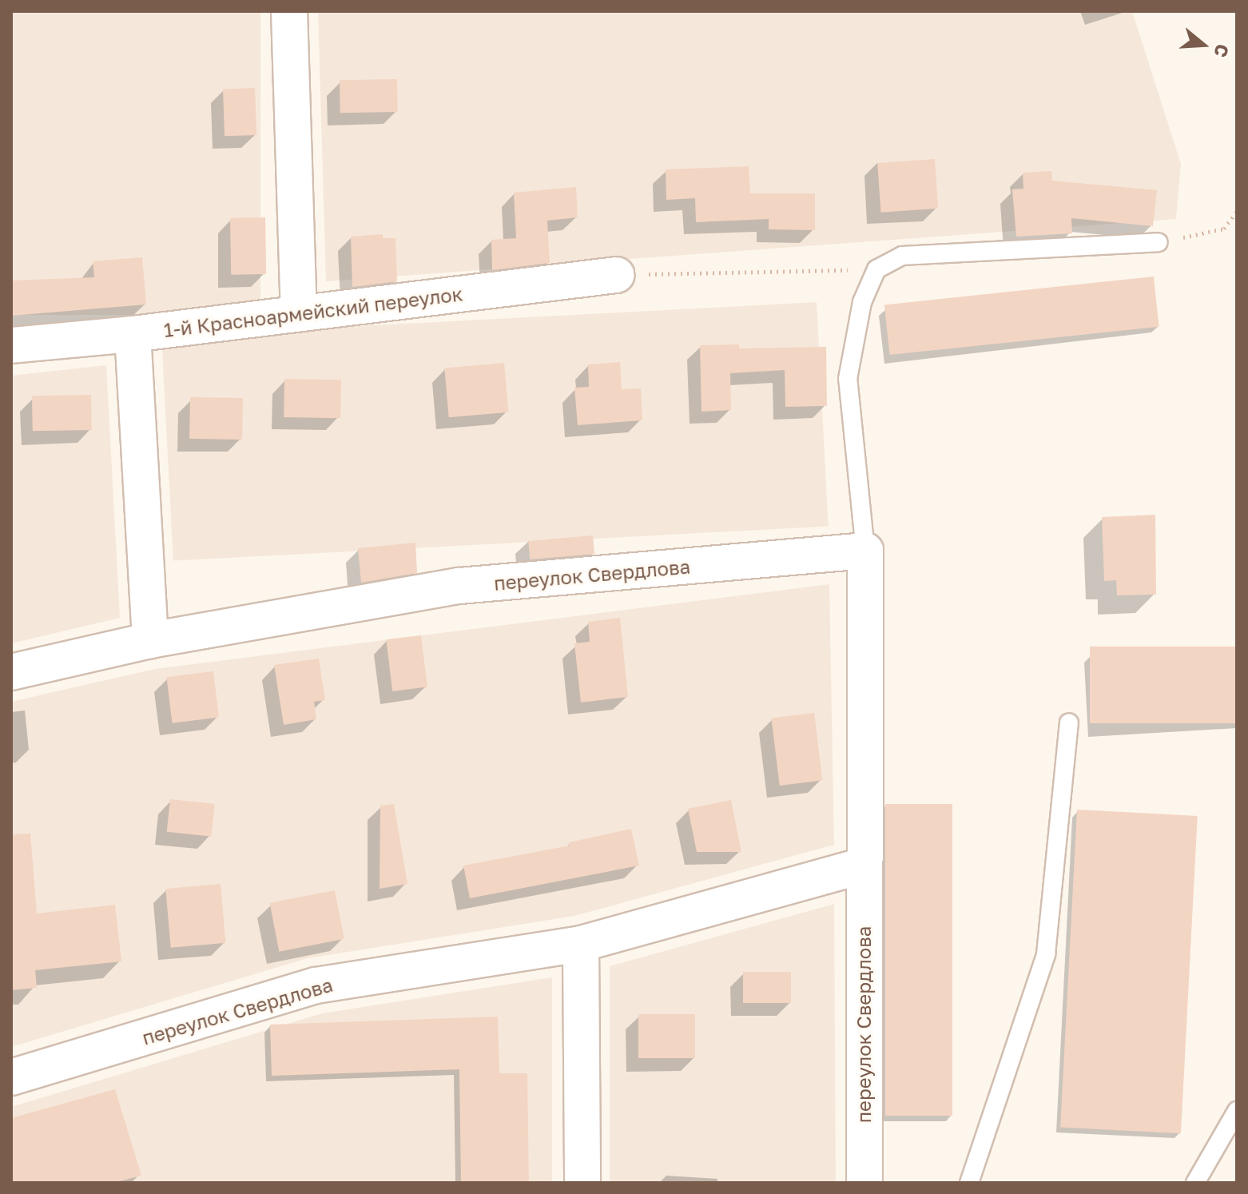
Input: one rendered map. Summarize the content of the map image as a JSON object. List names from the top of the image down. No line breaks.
{"streets":{"street":["1-й Красноармейский переулок","переулок Свердлова"]},"north":"right"}
